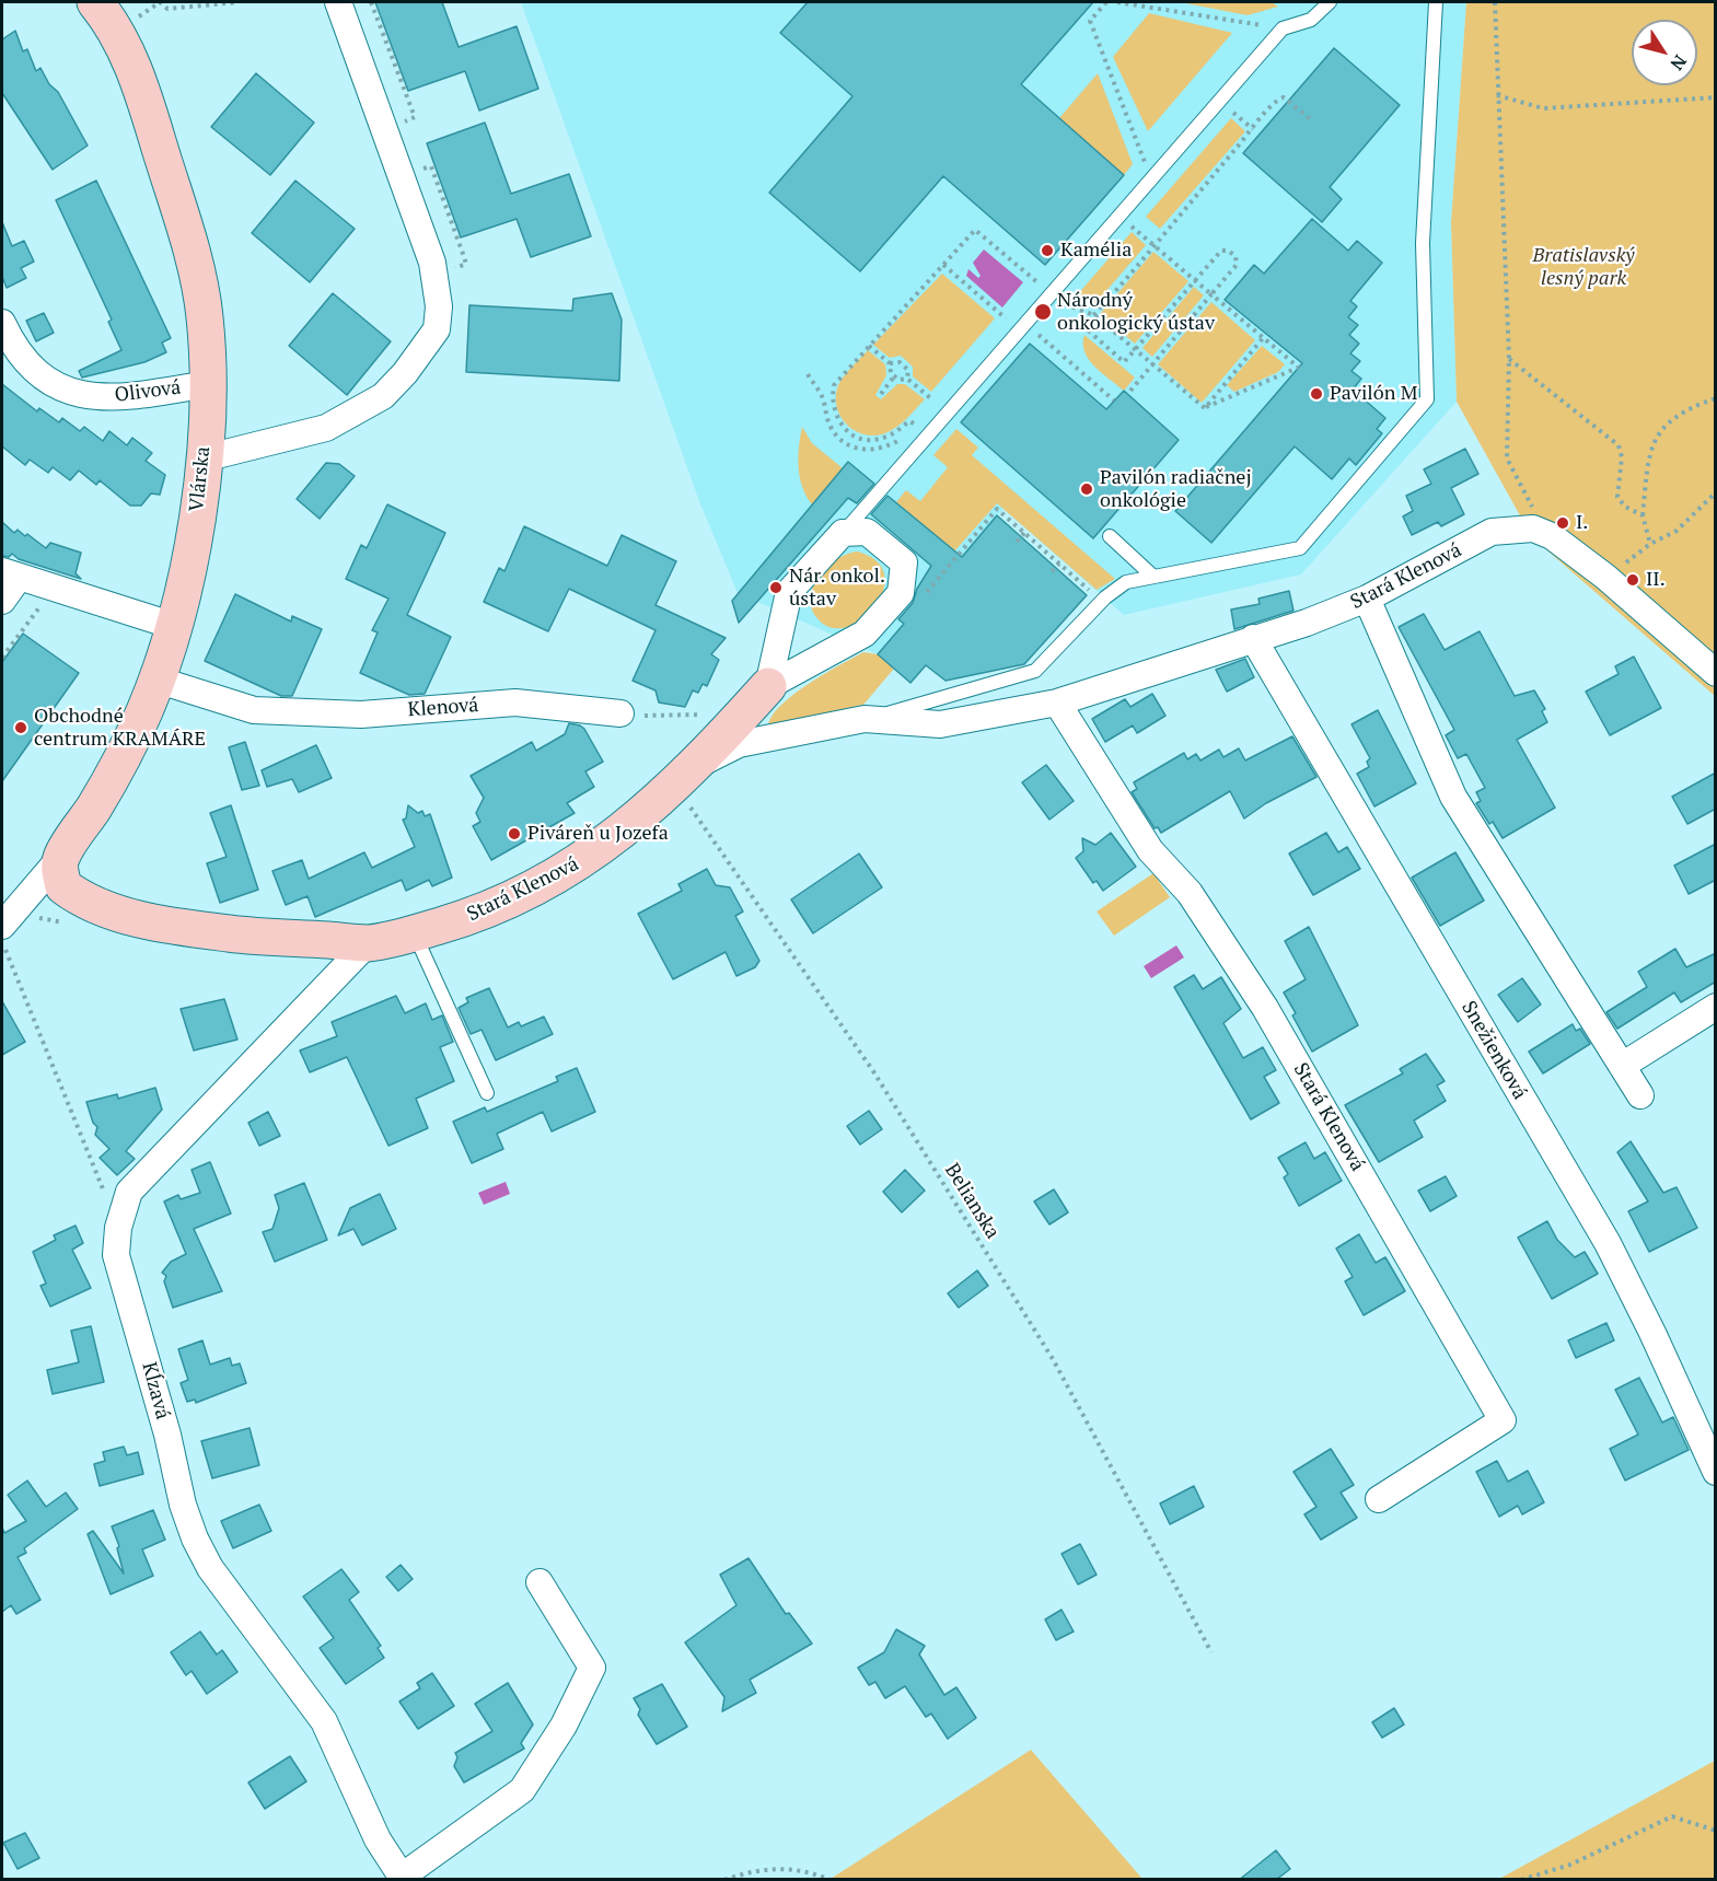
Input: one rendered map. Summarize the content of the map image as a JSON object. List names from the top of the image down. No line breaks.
{"streets":{"street":["Olivová","Vlárska","Stará Klenová","Klenová","Snežienková","Kĺzavá"],"path":["Belianska"]},"crossings":[["Olivová","Vlárska"],["Vlárska","Stará Klenová"],["Vlárska","Klenová"],["Stará Klenová","Snežienková"],["Stará Klenová","Belianska"],["Stará Klenová","Kĺzavá"]],"parks":["Bratislavský lesný park"],"places":["Kamélia","Národný onkologický ústav","Pavilón M","Pavilón radiačnej onkológie","I.","II.","Nár. onkol. ústav","Obchodné centrum KRAMÁRE","Piváreň u Jozefa"],"north":"bottom right"}
